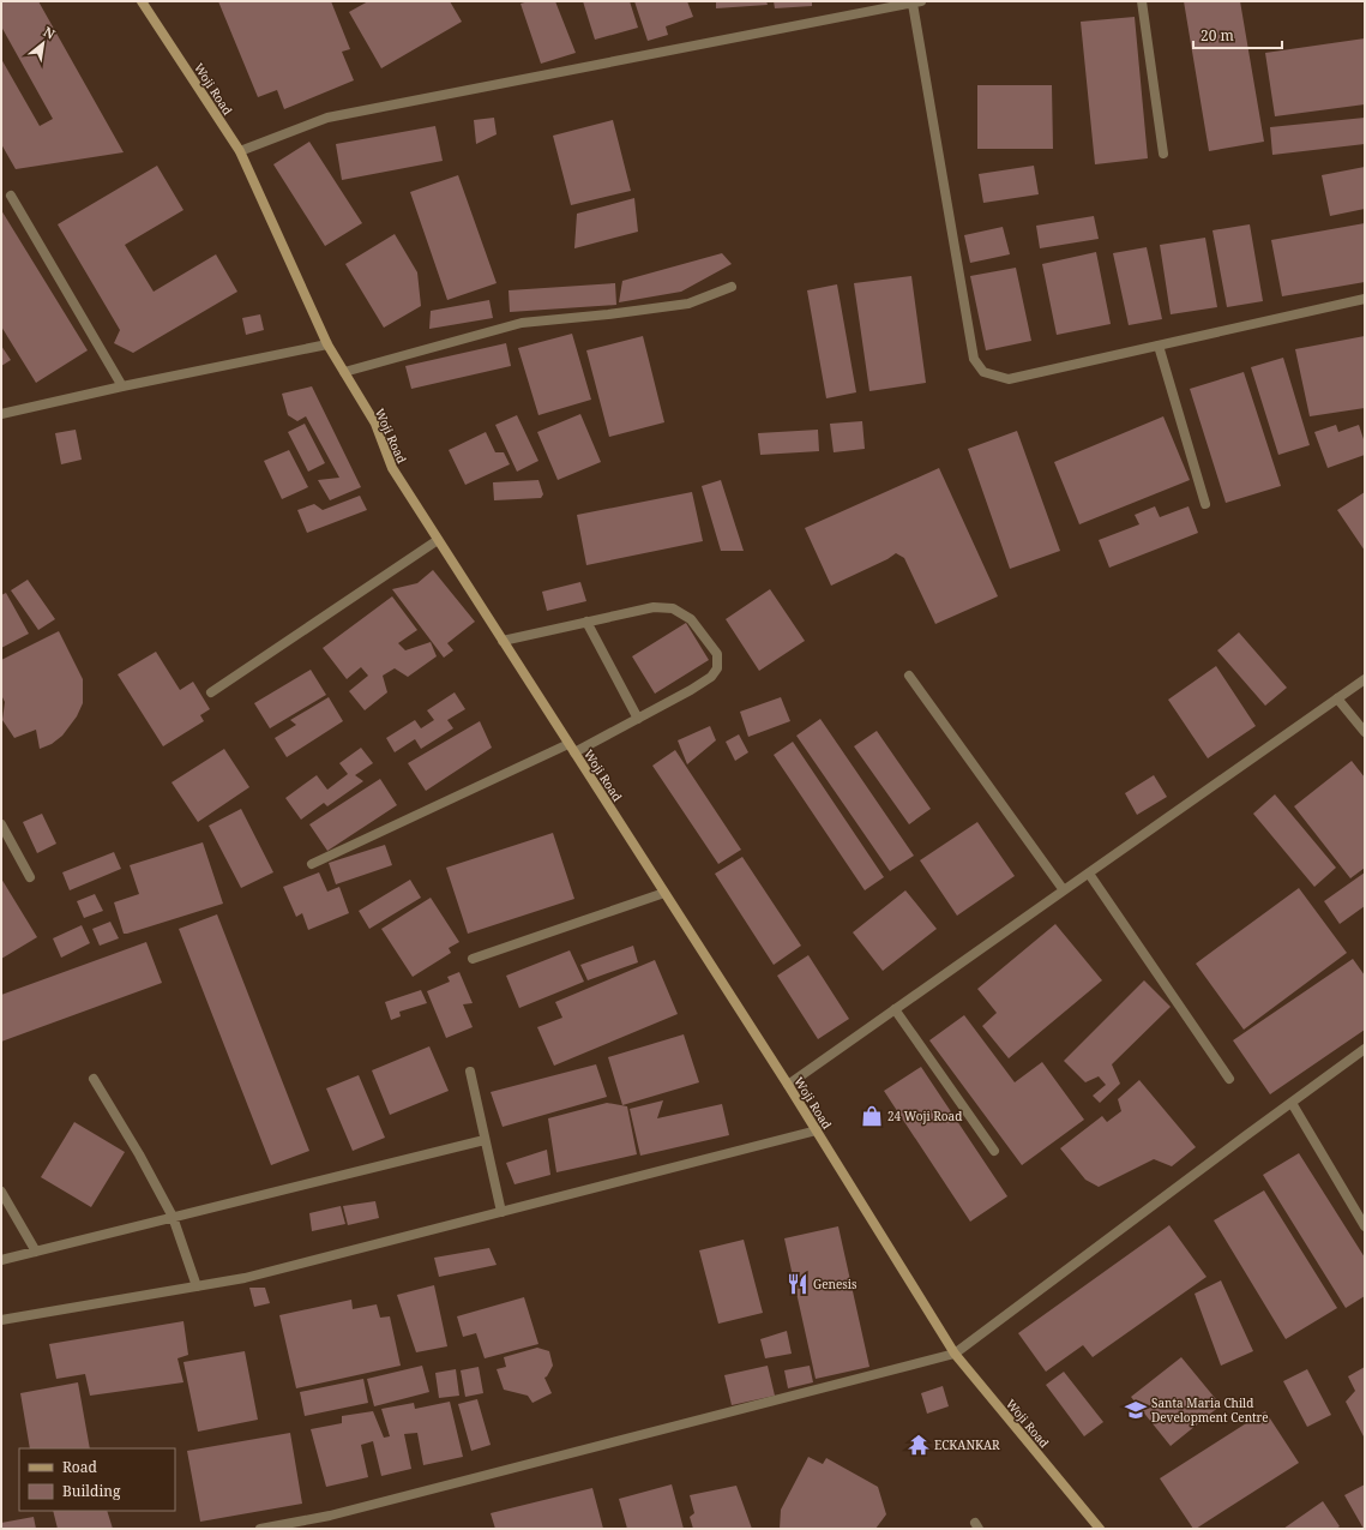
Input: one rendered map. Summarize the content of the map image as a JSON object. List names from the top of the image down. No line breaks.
{"streets":{"main road":["Woji Road"]},"places":{"shop":["24 Woji Road"],"restaurant":["Genesis"],"school or university":["Santa Maria Child Development Centre"],"temple":["ECKANKAR"]},"legend":["Road","Building"],"scale_bar":"20 m","north":"top right"}
